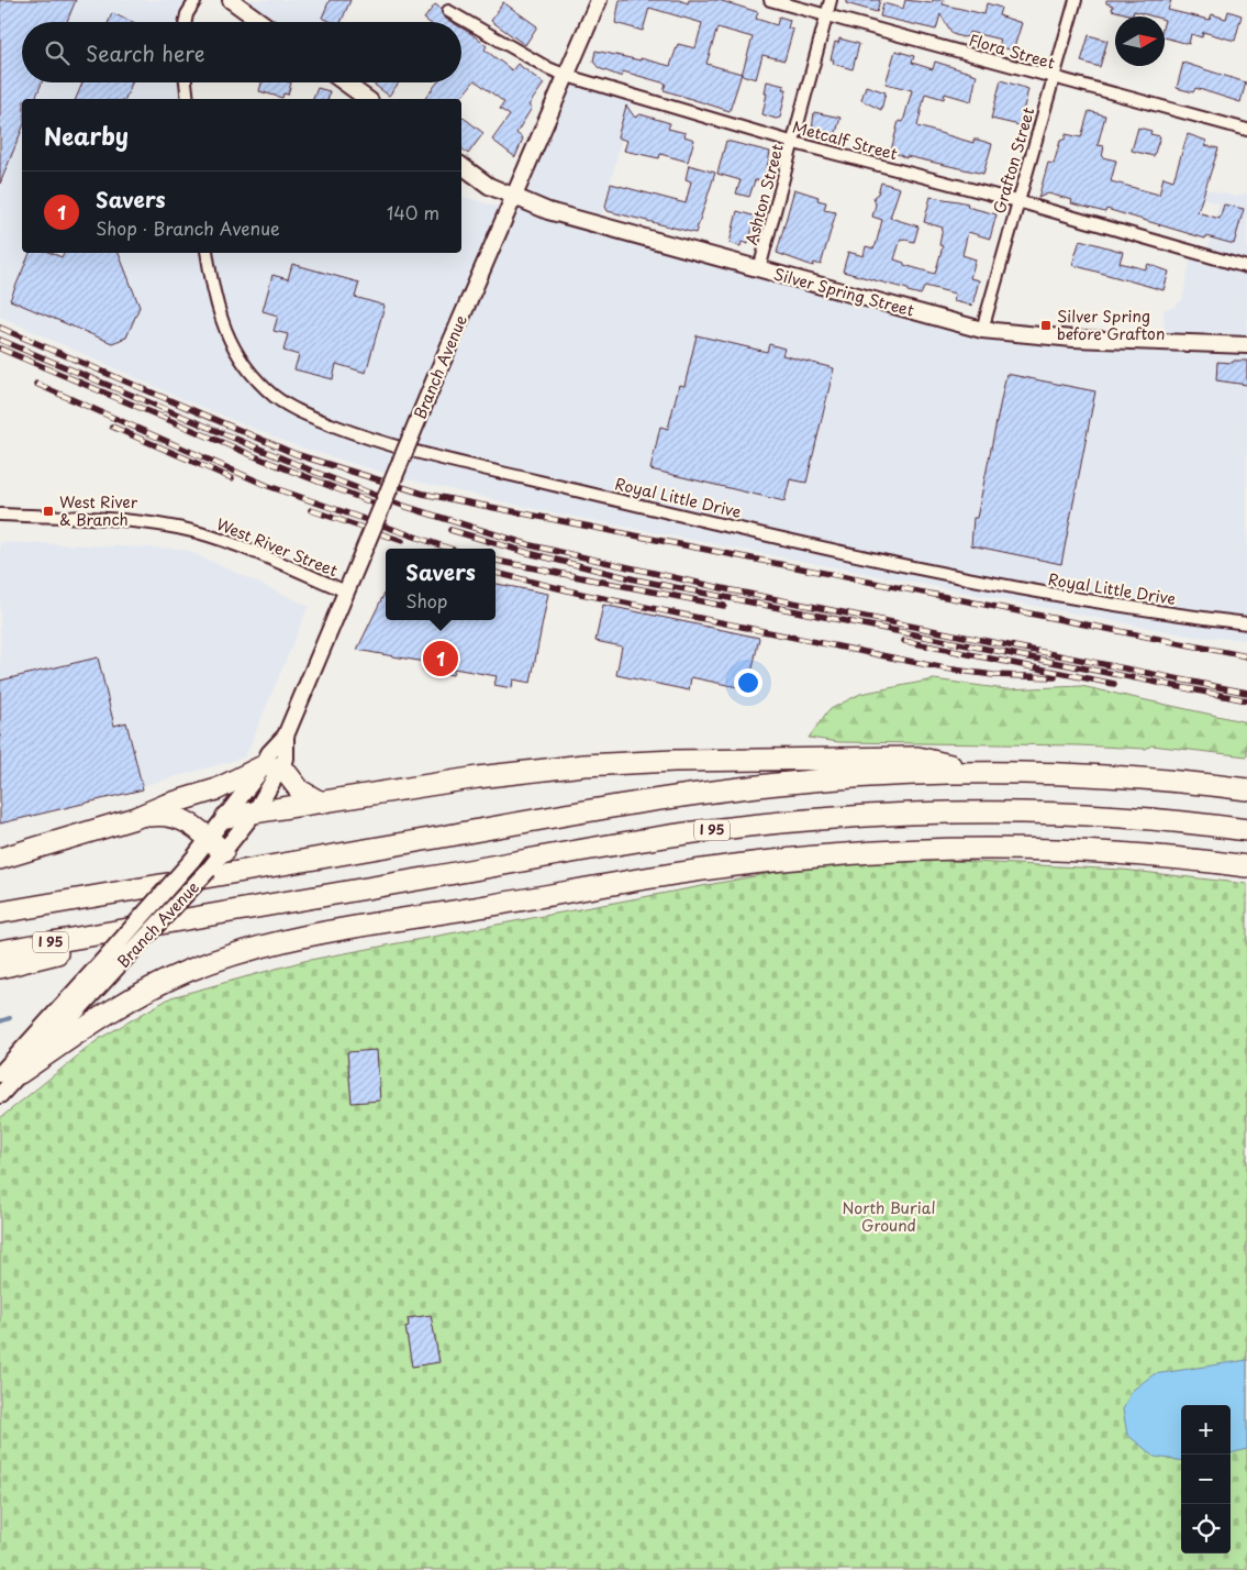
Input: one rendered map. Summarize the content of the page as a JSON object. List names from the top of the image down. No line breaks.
{"streets":{"highway":["I 95"],"main road":["Silver Spring Street","Branch Avenue"],"street":["Flora Street","Metcalf Street","Grafton Street","Ashton Street","Royal Little Drive","West River Street"]},"crossings":[["Flora Street","Grafton Street"],["Flora Street","Ashton Street"],["Metcalf Street","Grafton Street"],["Metcalf Street","Ashton Street"],["Metcalf Street","Branch Avenue"],["Grafton Street","Silver Spring Street"],["Ashton Street","Silver Spring Street"],["Silver Spring Street","Branch Avenue"],["Branch Avenue","West River Street"]],"parks":["North Burial Ground"],"places":{"transit":["Silver Spring before Grafton","West River & Branch"]},"north":"right","page":{"search":"Search here","heading":"Nearby","list":[{"mark":"1","name":"Savers","note":"Shop · Branch Avenue","value":"140 m"}],"popup":["Savers","Shop"],"pins":"1","map_buttons":["+","−"]}}
